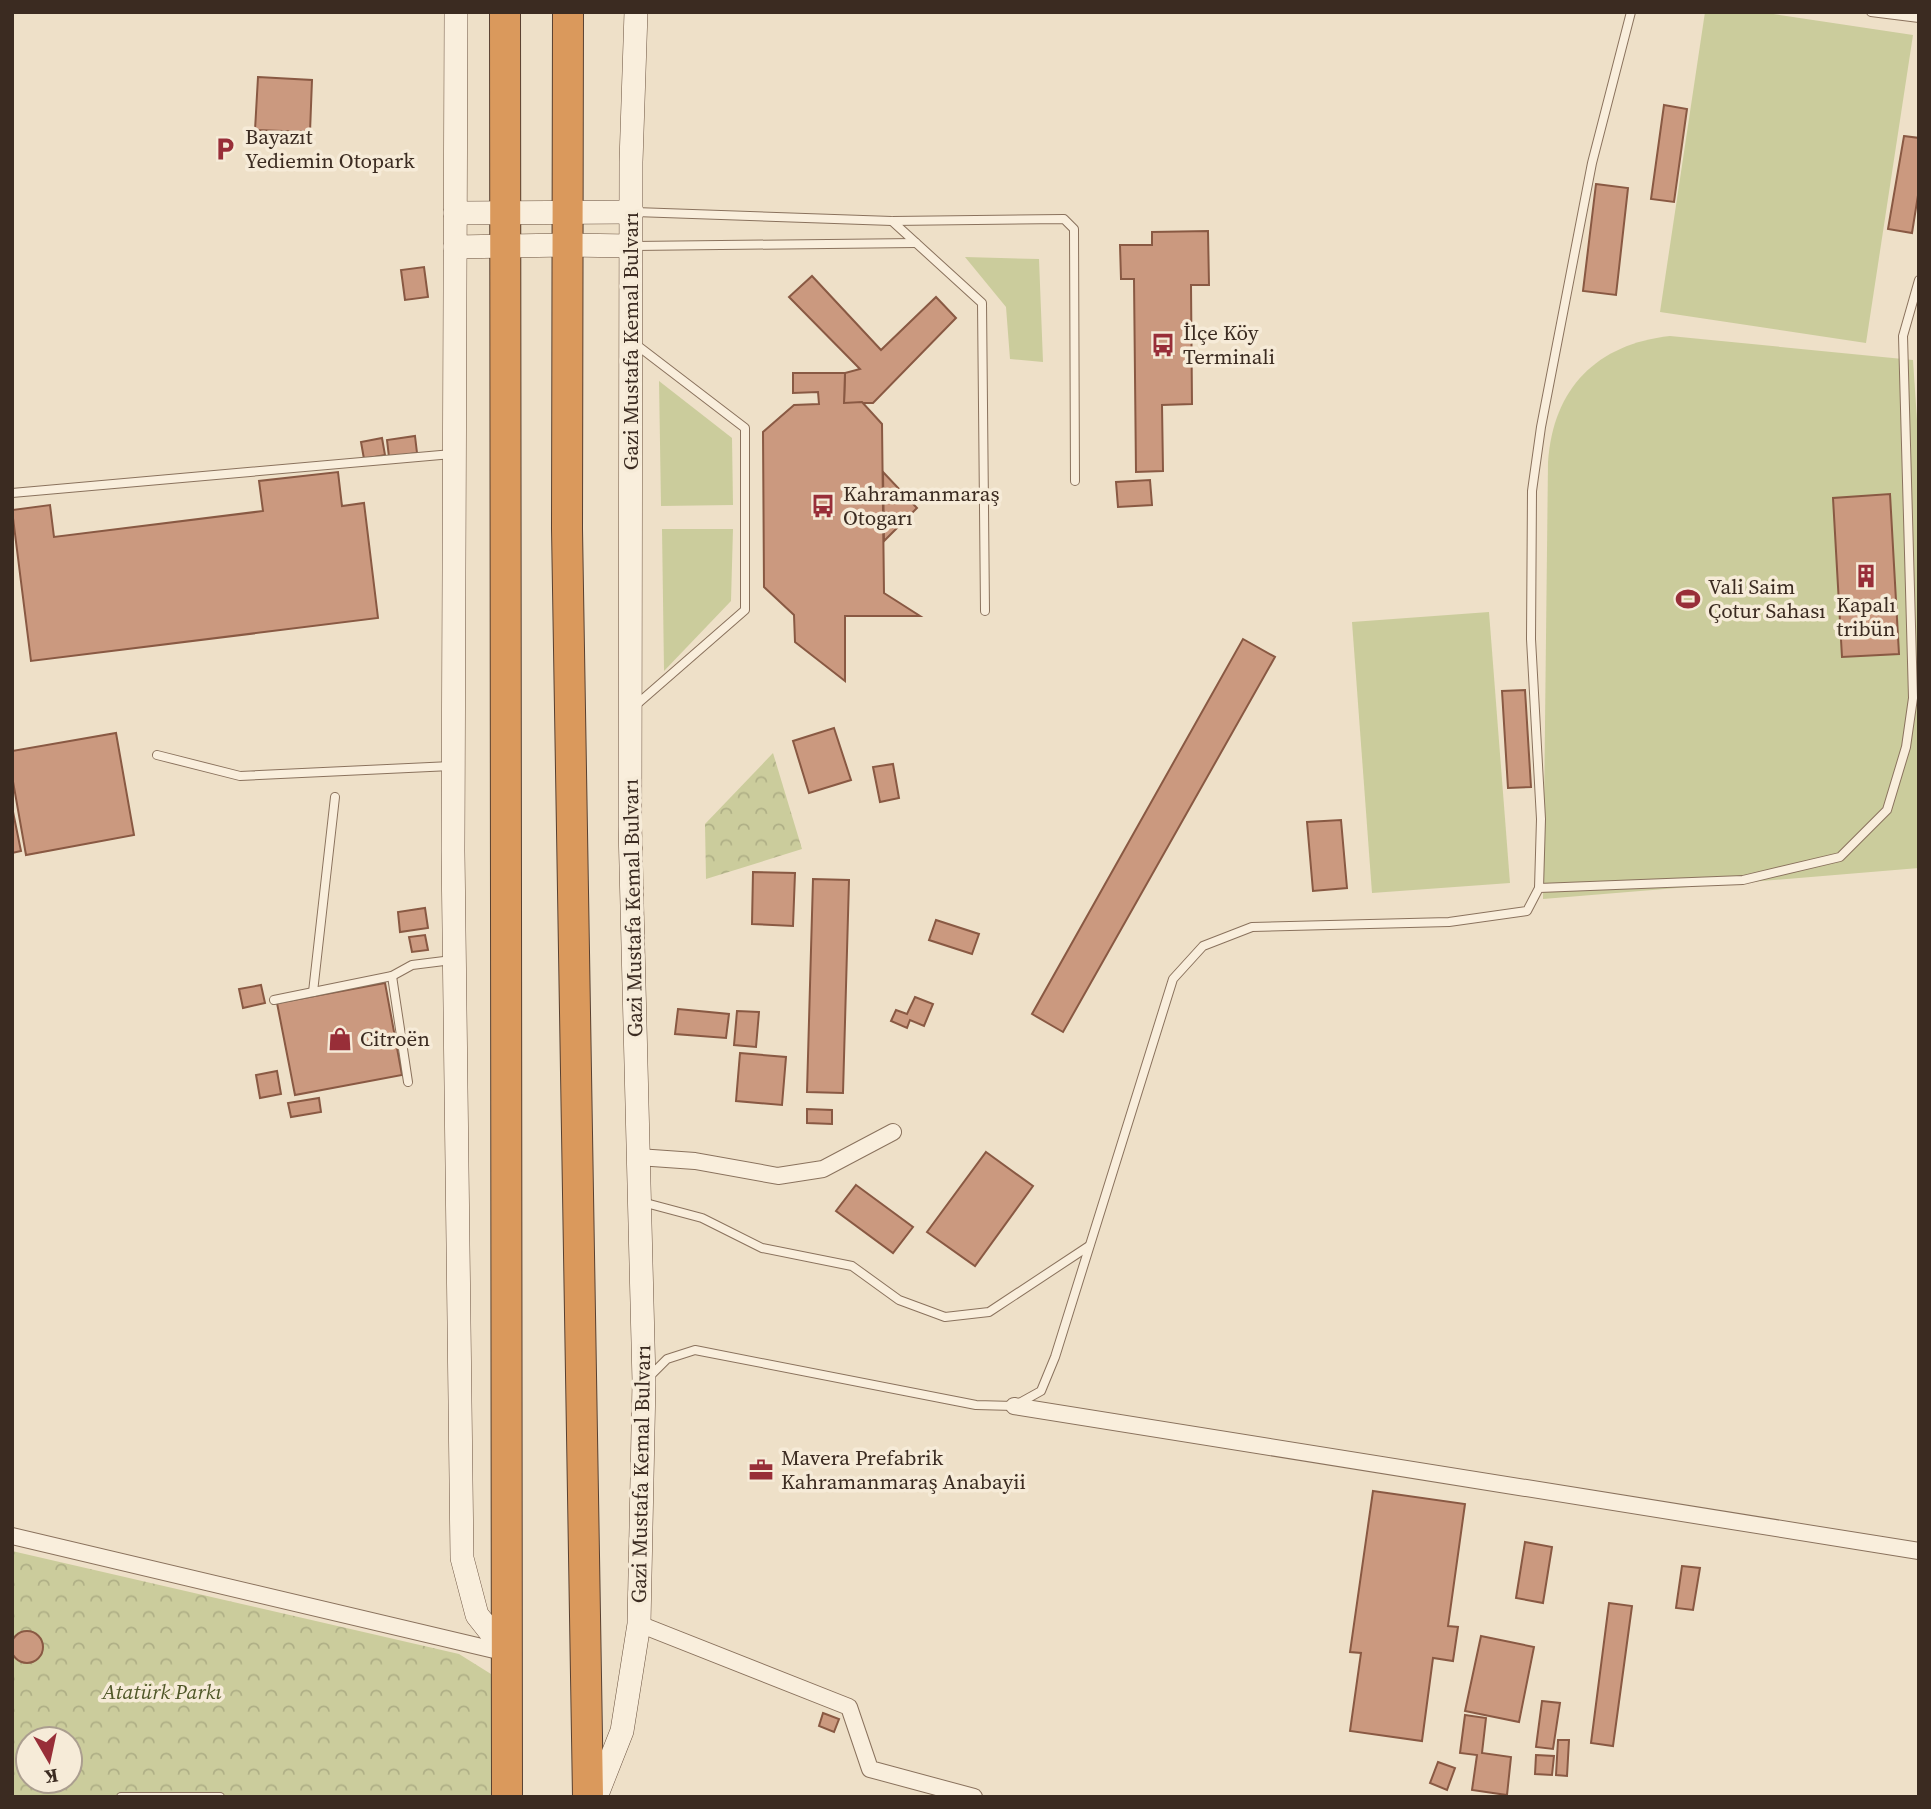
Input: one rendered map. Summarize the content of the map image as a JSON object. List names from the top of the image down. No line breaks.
{"streets":{"street":["Gazi Mustafa Kemal Bulvarı"]},"parks":["Atatürk Parkı"],"places":{"parking":["Bayazıt Yediemin Otopark"],"bus stop":["İlçe Köy Terminali","Kahramanmaraş Otogarı"],"building":["Kapalı tribün"],"sports":["Vali Saim Çotur Sahası"],"shop":["Citroën"],"office":["Mavera Prefabrik Kahramanmaraş Anabayii"]},"north":"bottom"}
